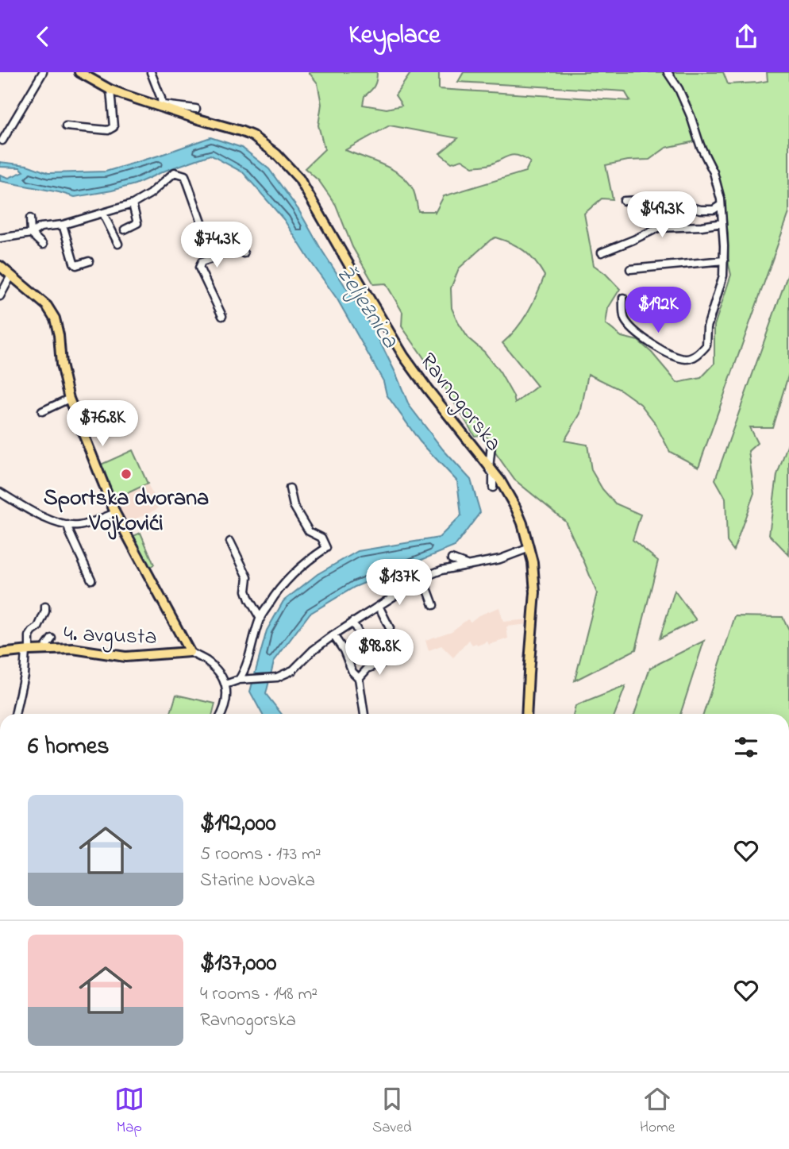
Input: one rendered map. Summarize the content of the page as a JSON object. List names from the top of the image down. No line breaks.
{"streets":{"main road":["Ravnogorska","4. avgusta"]},"water":["Željeznica"],"places":["Sportska dvorana Vojkovići"],"page":{"header":"Keyplace","price":["$49.3K","$74.3K","$192K","$76.8K","$137K","$98.8K"],"heading":"6 homes","list":[{"name":"$192,000","note":"5 rooms · 173 m² · Starine Novaka"},{"name":"$137,000","note":"4 rooms · 148 m² · Ravnogorska"}],"tabs":["Map","Saved","Home"]}}
